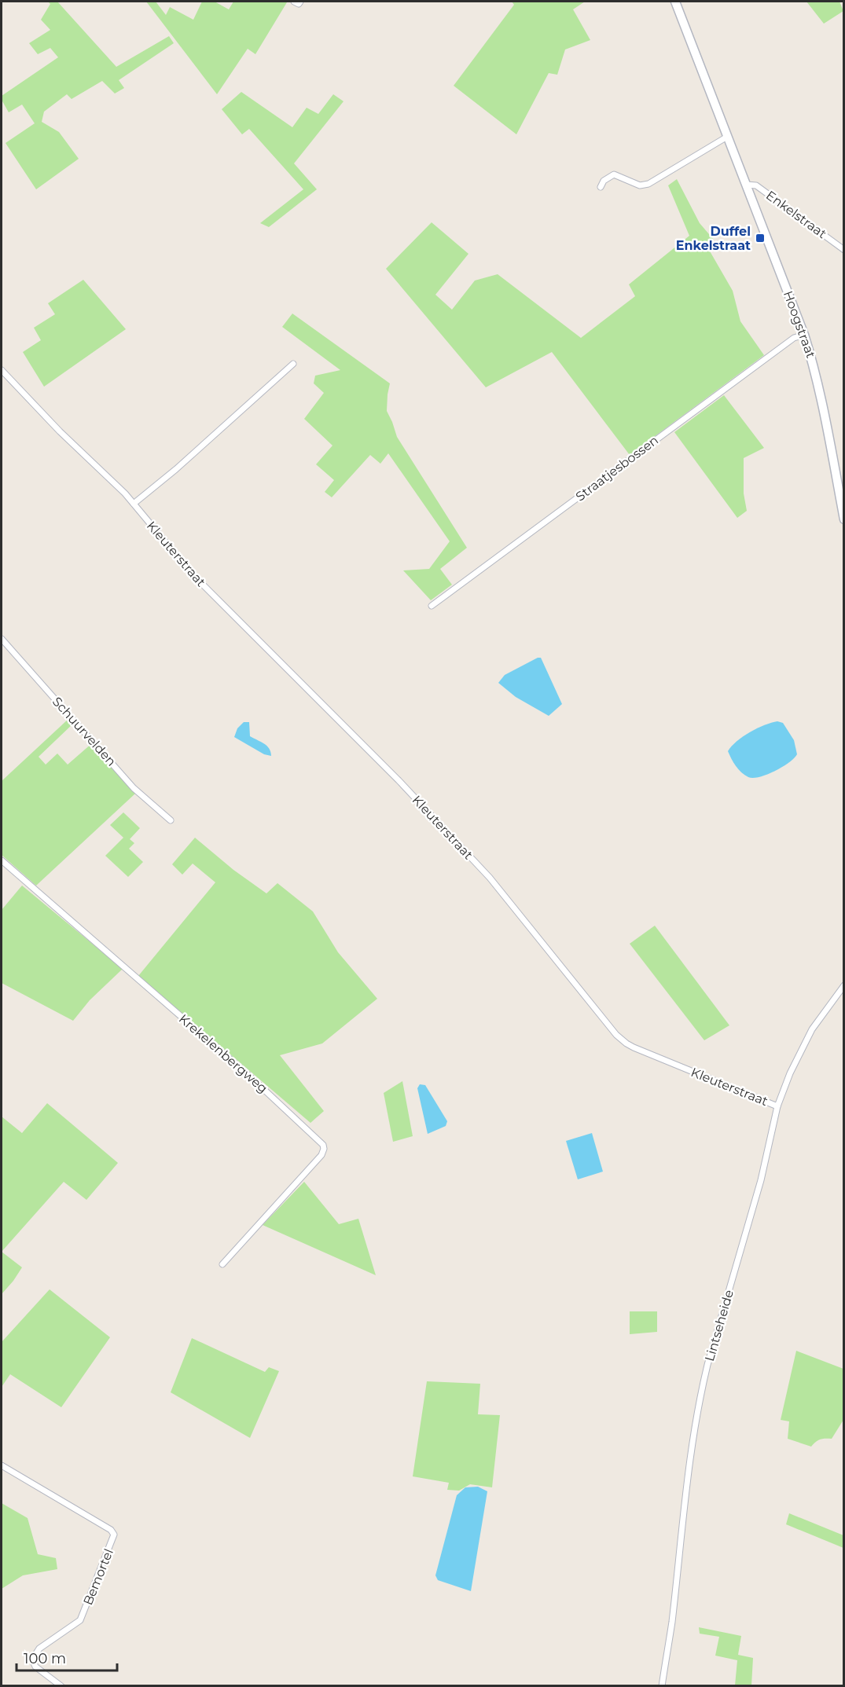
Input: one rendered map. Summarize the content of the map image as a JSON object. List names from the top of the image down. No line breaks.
{"streets":{"street":["Enkelstraat","Hoogstraat","Straatjesbossen","Kleuterstraat","Schuurvelden","Krekelenbergweg","Lintseheide","Bemortel"]},"crossings":[["Enkelstraat","Hoogstraat"],["Hoogstraat","Straatjesbossen"],["Kleuterstraat","Lintseheide"]],"places":{"transit":["Duffel Enkelstraat"]},"scale_bar":"100 m"}
